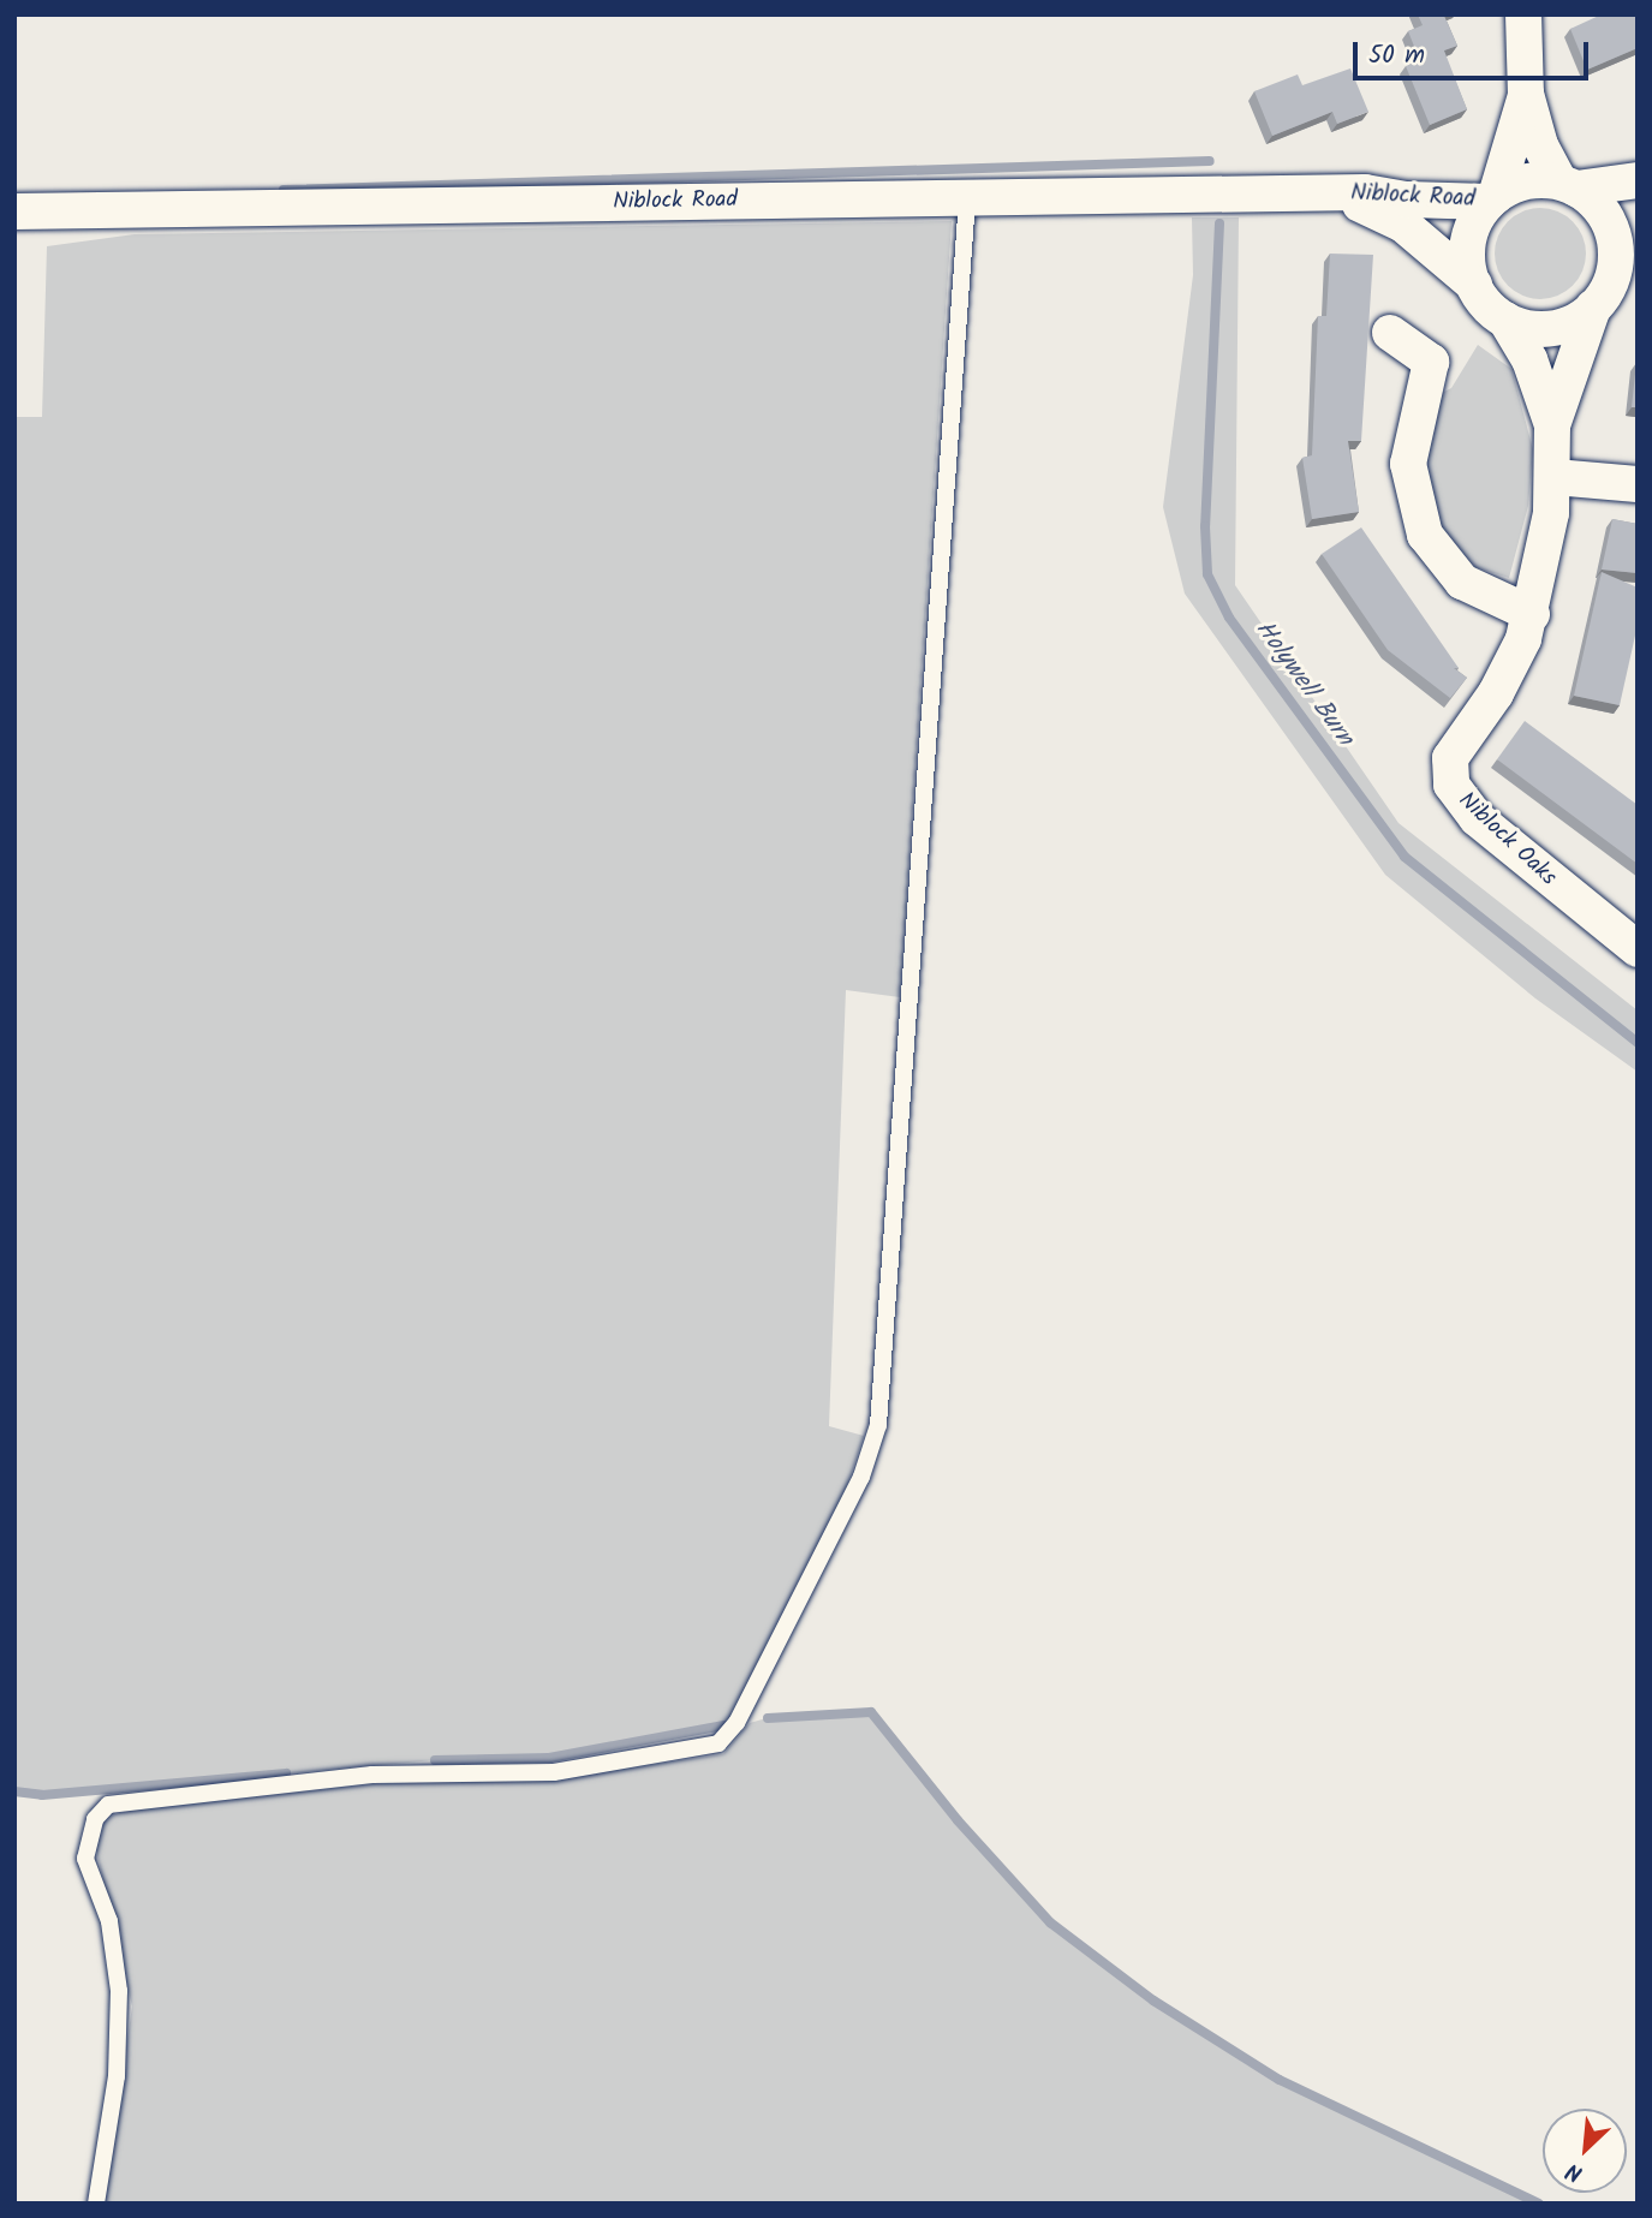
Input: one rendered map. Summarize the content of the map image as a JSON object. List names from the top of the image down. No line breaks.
{"streets":{"street":["Niblock Road","Niblock Oaks"]},"crossings":[["Niblock Road","Niblock Oaks"]],"water":["Holywell Burn"],"scale_bar":"50 m","north":"bottom left"}
